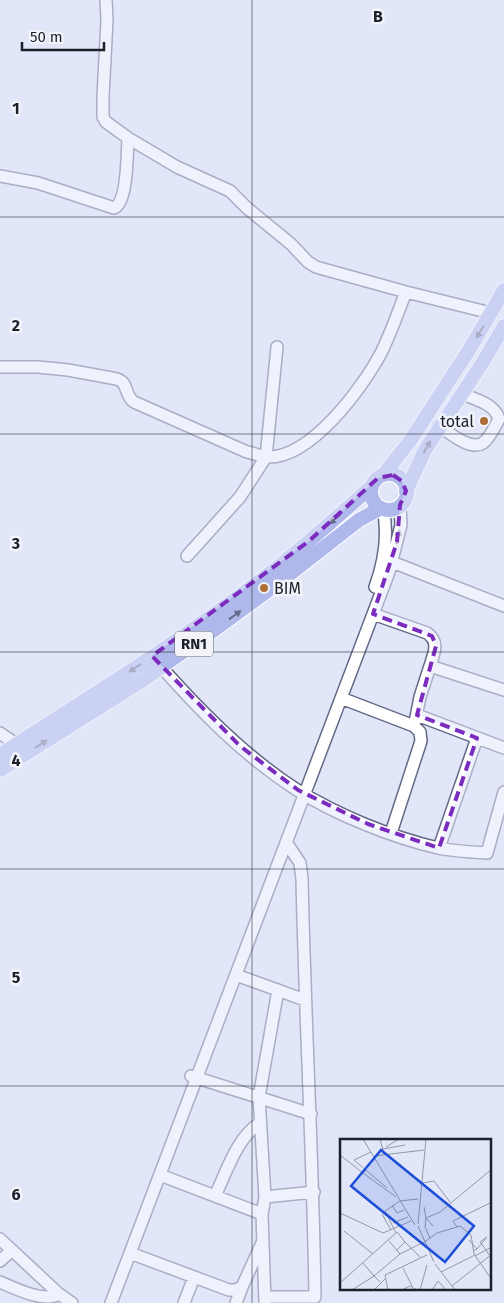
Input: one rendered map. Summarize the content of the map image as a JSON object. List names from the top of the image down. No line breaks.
{"streets":{"main road":["RN1"]},"places":["total","BIM"],"scale_bar":"50 m","grid":{"columns":["B"],"rows":["1","2","3","4","5","6"]}}
